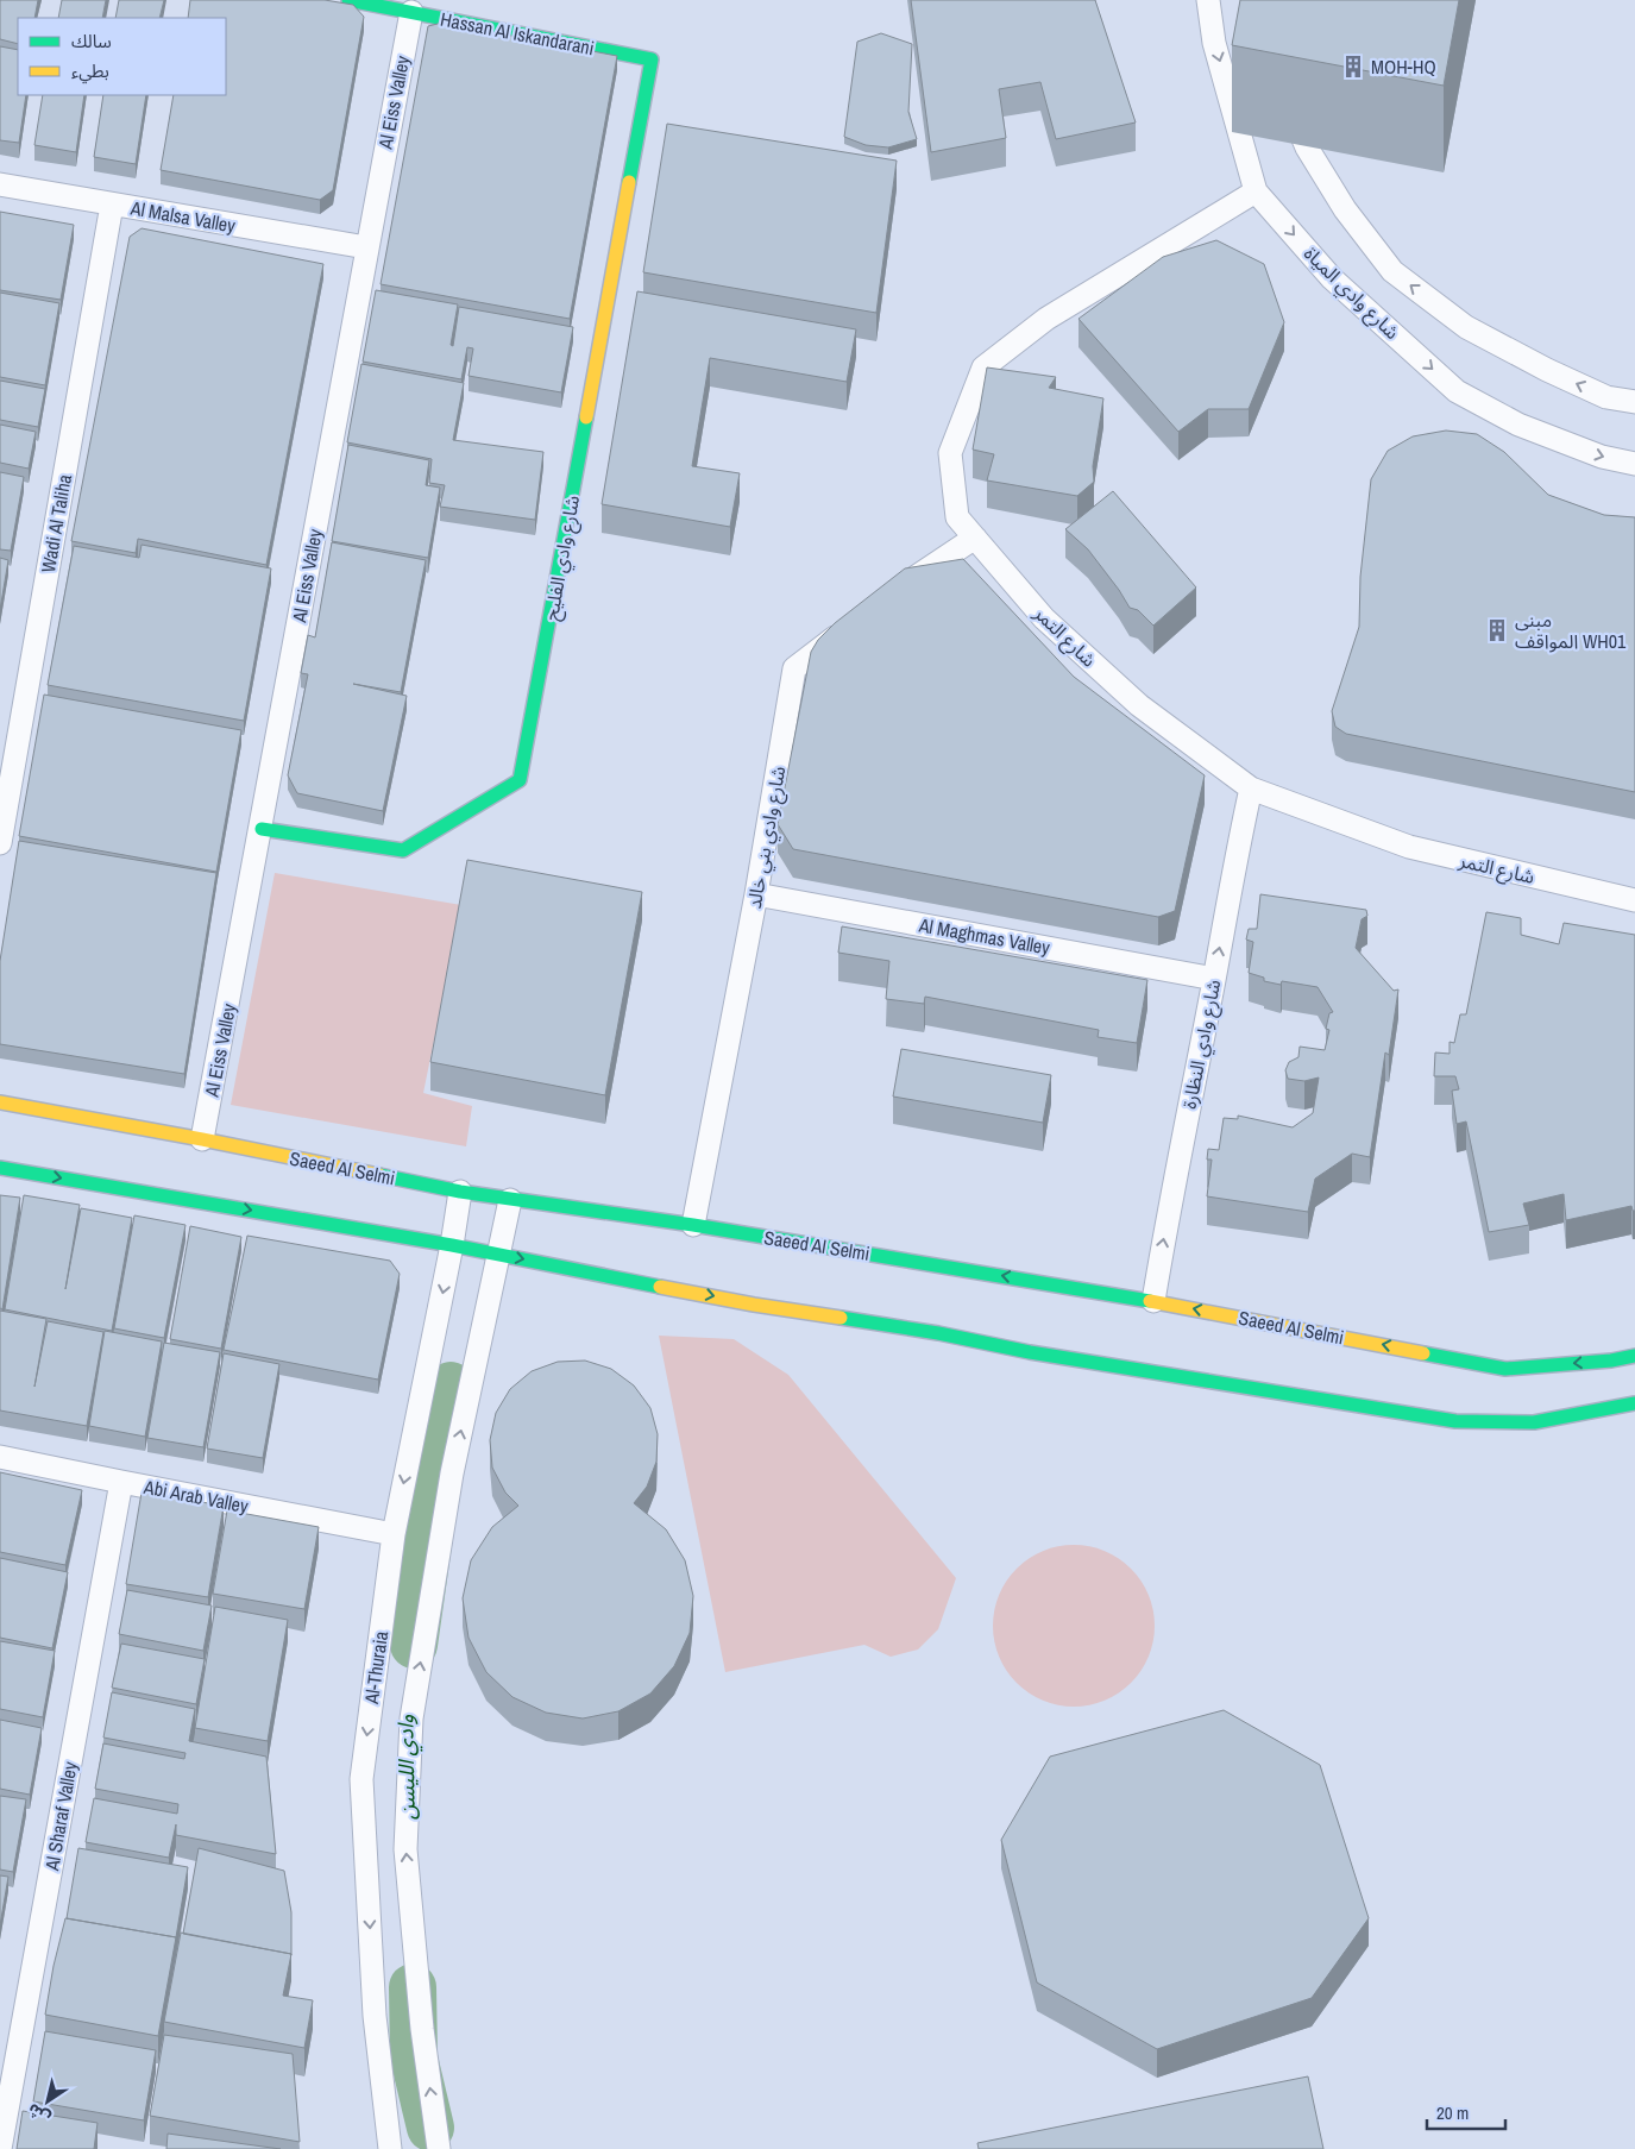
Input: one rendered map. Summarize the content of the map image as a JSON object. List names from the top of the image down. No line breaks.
{"streets":{"street":["Hassan Al Iskandarani","Al Eiss Valley","Al Malsa Valley","شارع وادي المياة","Wadi Al Taliha","شارع وادي الفليح","شارع التمر","شارع وادي بني خالد","Al Maghmas Valley","شارع وادي النظارة","Saeed Al Selmi","Abi Arab Valley","Al-Thuraia","Al Sharaf Valley"]},"crossings":[["Hassan Al Iskandarani","Al Eiss Valley"],["Hassan Al Iskandarani","شارع وادي الفليح"],["Al Eiss Valley","Al Malsa Valley"],["Al Eiss Valley","شارع وادي الفليح"],["Al Eiss Valley","Saeed Al Selmi"],["Al Malsa Valley","Wadi Al Taliha"],["شارع وادي المياة","شارع التمر"],["شارع التمر","شارع وادي النظارة"],["شارع وادي بني خالد","Al Maghmas Valley"],["شارع وادي بني خالد","Saeed Al Selmi"],["Al Maghmas Valley","شارع وادي النظارة"],["شارع وادي النظارة","Saeed Al Selmi"],["Saeed Al Selmi","Al-Thuraia"],["Abi Arab Valley","Al-Thuraia"],["Abi Arab Valley","Al Sharaf Valley"]],"one_way":["شارع وادي النظارة"],"water":["وادي الليسن"],"places":{"building":["MOH-HQ","مبنى المواقف WH01"]},"legend":["سالك","بطيء"],"scale_bar":"20 m","north":"bottom left"}
